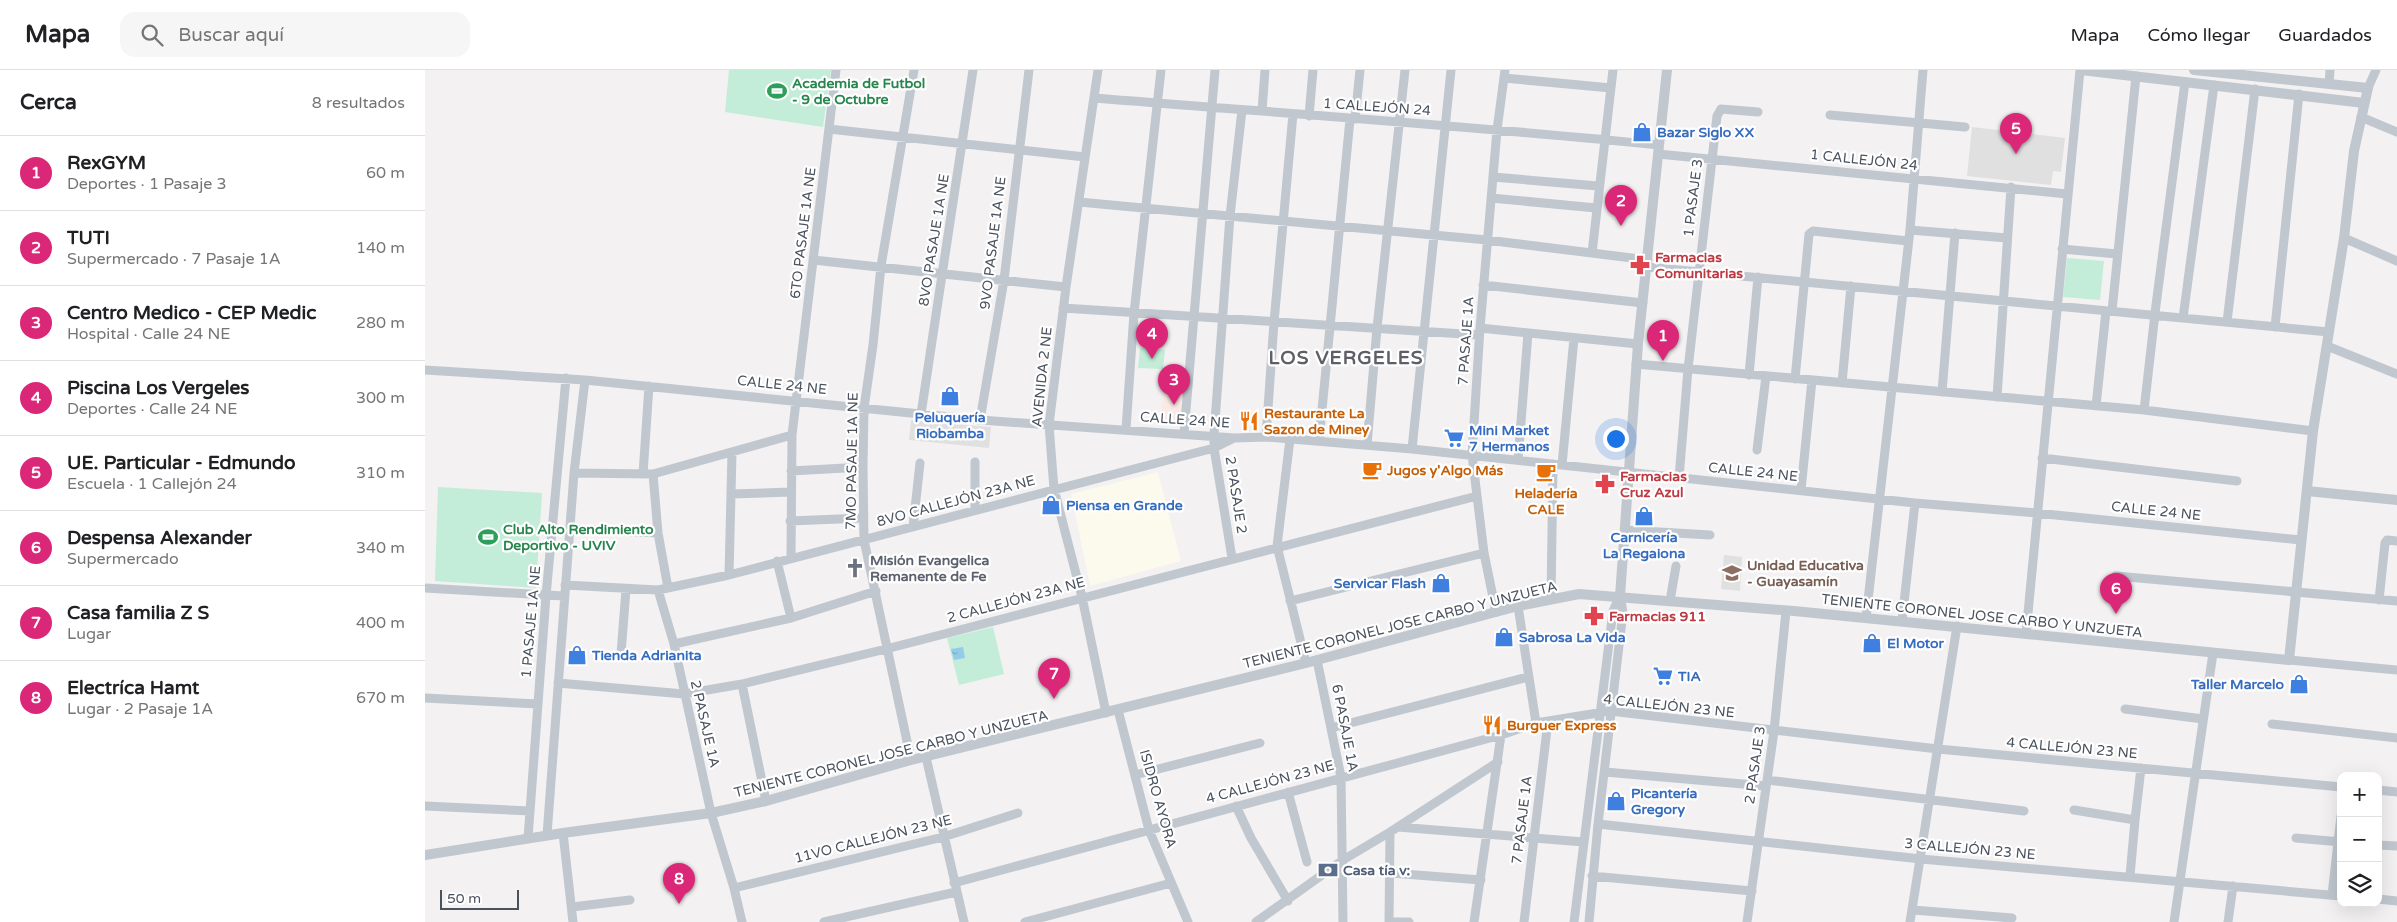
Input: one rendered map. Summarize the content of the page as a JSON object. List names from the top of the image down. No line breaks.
{"streets":{"street":["1 CALLEJÓN 24","1 PASAJE 3","6TO PASAJE 1A NE","8VO PASAJE 1A NE","9VO PASAJE 1A NE","7 PASAJE 1A","AVENIDA 2 NE","CALLE 24 NE","7MO PASAJE 1A NE","2 PASAJE 2","8VO CALLEJÓN 23A NE","2 CALLEJÓN 23A NE","TENIENTE CORONEL JOSE CARBO Y UNZUETA","1 PASAJE 1A NE","4 CALLEJÓN 23 NE","2 PASAJE 1A","6 PASAJE 1A","2 PASAJE 3","ISIDRO AYORA","11VO CALLEJÓN 23 NE","3 CALLEJÓN 23 NE"]},"crossings":[["1 CALLEJÓN 24","1 PASAJE 3"],["1 CALLEJÓN 24","7 PASAJE 1A"],["1 CALLEJÓN 24","AVENIDA 2 NE"],["1 CALLEJÓN 24","2 PASAJE 2"],["1 PASAJE 3","CALLE 24 NE"],["6TO PASAJE 1A NE","CALLE 24 NE"],["6TO PASAJE 1A NE","8VO CALLEJÓN 23A NE"],["8VO PASAJE 1A NE","CALLE 24 NE"],["9VO PASAJE 1A NE","CALLE 24 NE"],["7 PASAJE 1A","CALLE 24 NE"],["7 PASAJE 1A","2 CALLEJÓN 23A NE"],["7 PASAJE 1A","TENIENTE CORONEL JOSE CARBO Y UNZUETA"],["7 PASAJE 1A","4 CALLEJÓN 23 NE"],["AVENIDA 2 NE","CALLE 24 NE"],["AVENIDA 2 NE","8VO CALLEJÓN 23A NE"],["AVENIDA 2 NE","2 CALLEJÓN 23A NE"],["AVENIDA 2 NE","TENIENTE CORONEL JOSE CARBO Y UNZUETA"],["CALLE 24 NE","7MO PASAJE 1A NE"],["CALLE 24 NE","2 PASAJE 2"],["CALLE 24 NE","8VO CALLEJÓN 23A NE"],["CALLE 24 NE","1 PASAJE 1A NE"],["7MO PASAJE 1A NE","8VO CALLEJÓN 23A NE"],["7MO PASAJE 1A NE","2 CALLEJÓN 23A NE"],["7MO PASAJE 1A NE","TENIENTE CORONEL JOSE CARBO Y UNZUETA"],["2 PASAJE 2","8VO CALLEJÓN 23A NE"],["2 PASAJE 2","2 CALLEJÓN 23A NE"],["8VO CALLEJÓN 23A NE","2 PASAJE 1A"],["2 CALLEJÓN 23A NE","2 PASAJE 1A"],["2 CALLEJÓN 23A NE","6 PASAJE 1A"],["TENIENTE CORONEL JOSE CARBO Y UNZUETA","1 PASAJE 1A NE"],["TENIENTE CORONEL JOSE CARBO Y UNZUETA","2 PASAJE 1A"],["TENIENTE CORONEL JOSE CARBO Y UNZUETA","6 PASAJE 1A"],["TENIENTE CORONEL JOSE CARBO Y UNZUETA","2 PASAJE 3"],["TENIENTE CORONEL JOSE CARBO Y UNZUETA","ISIDRO AYORA"],["4 CALLEJÓN 23 NE","6 PASAJE 1A"],["4 CALLEJÓN 23 NE","2 PASAJE 3"],["4 CALLEJÓN 23 NE","ISIDRO AYORA"],["2 PASAJE 1A","11VO CALLEJÓN 23 NE"],["2 PASAJE 3","3 CALLEJÓN 23 NE"]],"districts":["LOS VERGELES"],"places":{"sports":["Academia de Futbol - 9 de Octubre","Club Alto Rendimiento Deportivo - UVIV"],"shop":["Bazar Siglo XX","Peluquería Riobamba","Piensa en Grande","Carnicería La Regaiona","Servicar Flash","Sabrosa La Vida","El Motor","Tienda Adrianita","Taller Marcelo","Picantería Gregory"],"pharmacy":["Farmacias Comunitarias","Farmacias Cruz Azul","Farmacias 911"],"restaurant":["Restaurante La Sazon de Miney","Burguer Express"],"supermarket":["Mini Market 7 Hermanos","TIA"],"cafe":["Jugos y'Algo Más","Heladería CALE"],"church":["Misión Evangelica Remanente de Fe"],"school or university":["Unidad Educativa - Guayasamín"],"bank":["Casa tía v:"]},"scale_bar":"50 m","page":{"header":"Mapa","search":"Buscar aquí","nav":["Mapa","Cómo llegar","Guardados"],"heading":["Cerca","8 resultados"],"pins":["5","2","4","1","3","6","7","8"],"list":[{"mark":"1","name":"RexGYM","note":"Deportes · 1 Pasaje 3","value":"60 m"},{"mark":"2","name":"TUTI","note":"Supermercado · 7 Pasaje 1A","value":"140 m"},{"mark":"3","name":"Centro Medico - CEP Medic","note":"Hospital · Calle 24 NE","value":"280 m"},{"mark":"4","name":"Piscina Los Vergeles","note":"Deportes · Calle 24 NE","value":"300 m"},{"mark":"5","name":"UE. Particular - Edmundo","note":"Escuela · 1 Callejón 24","value":"310 m"},{"mark":"6","name":"Despensa Alexander","note":"Supermercado","value":"340 m"},{"mark":"7","name":"Casa familia Z S","note":"Lugar","value":"400 m"},{"mark":"8","name":"Electríca Hamt","note":"Lugar · 2 Pasaje 1A","value":"670 m"}],"map_buttons":["+","−"],"scale":"50 m"}}
